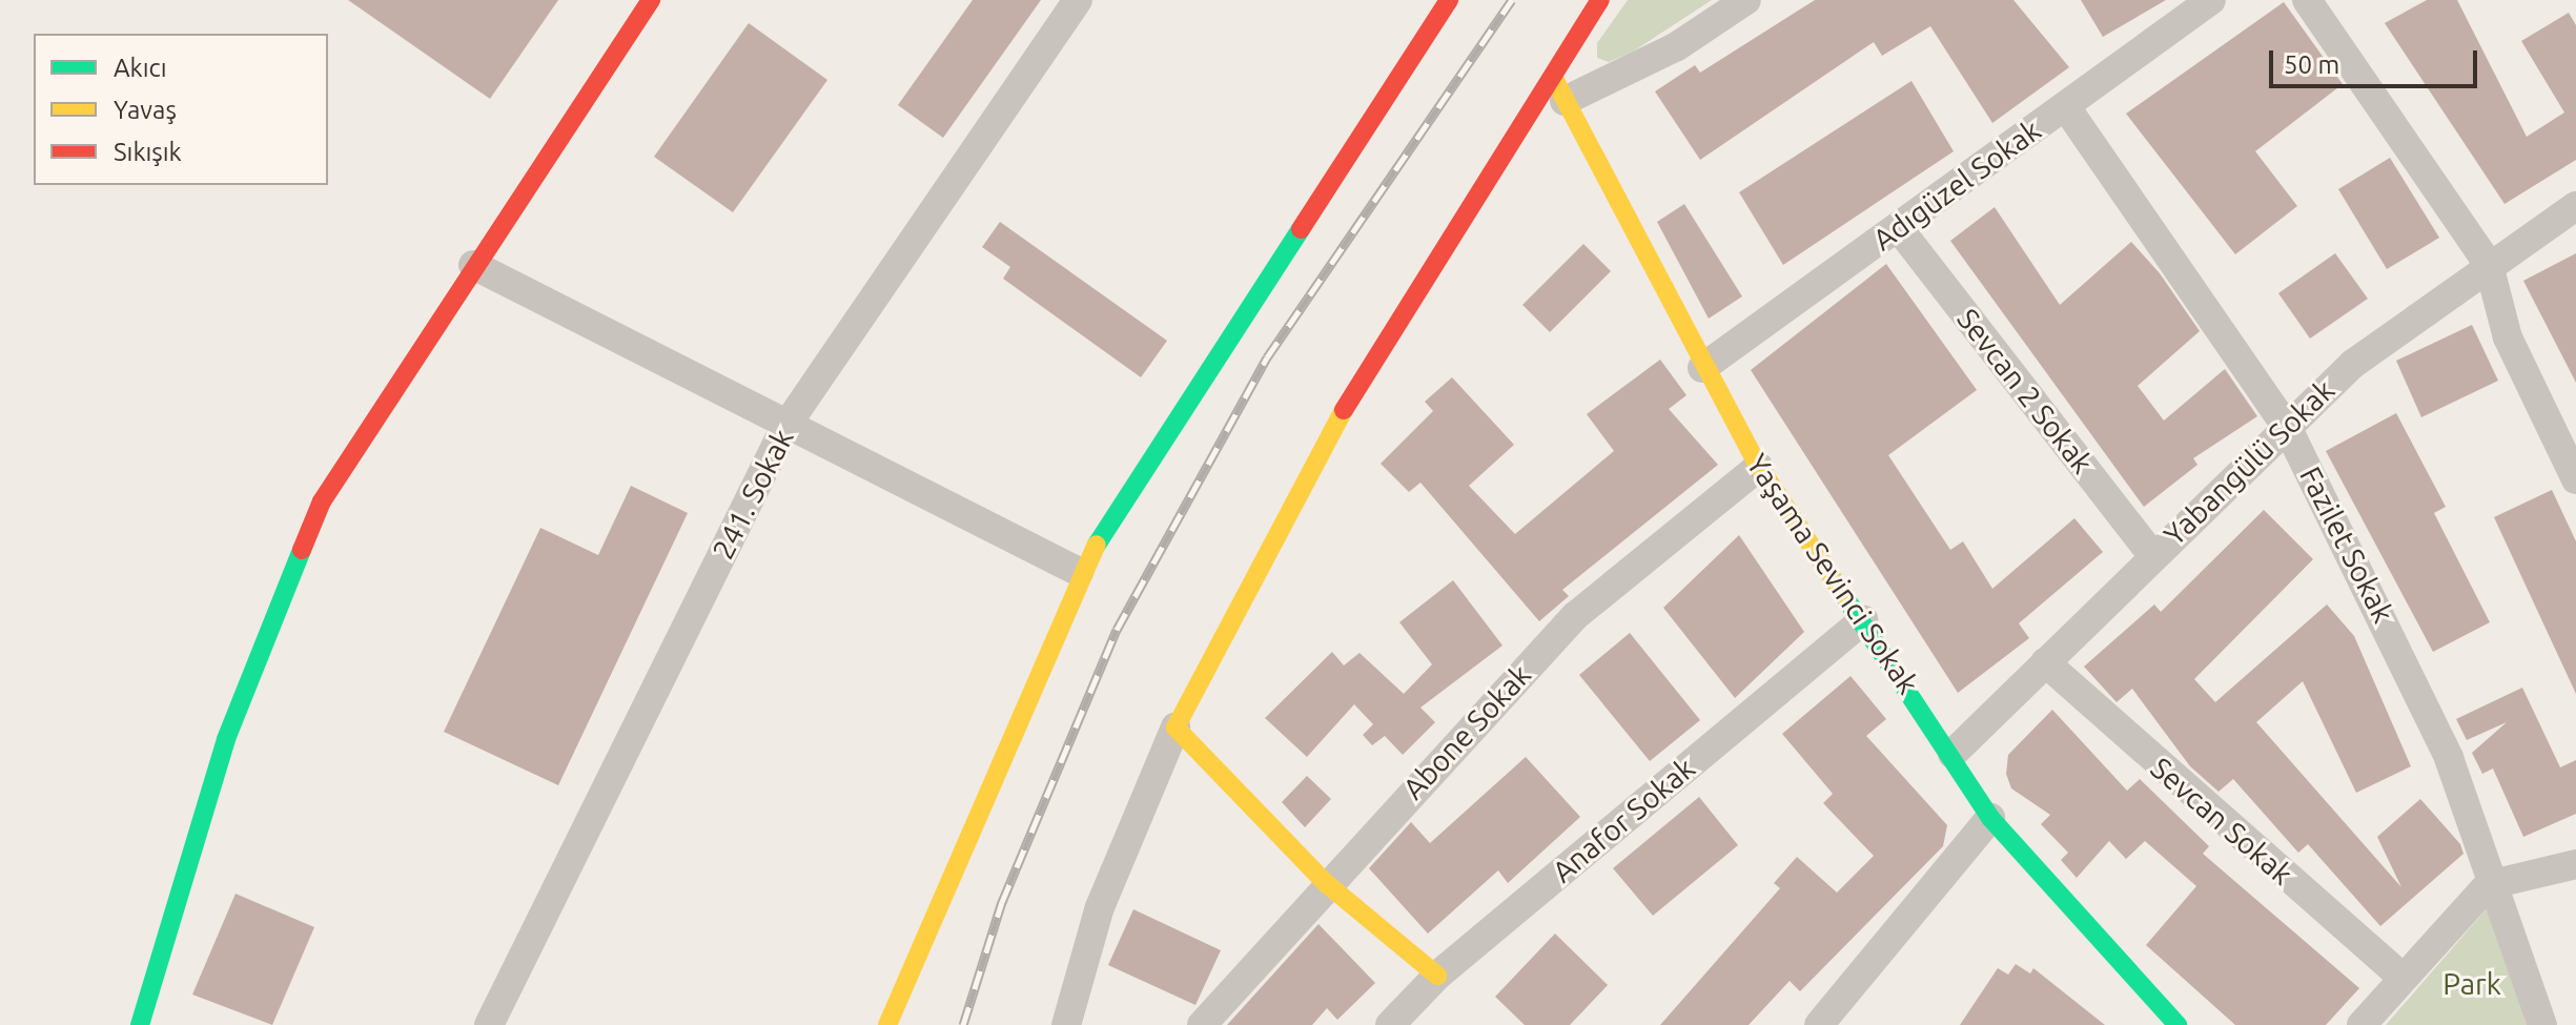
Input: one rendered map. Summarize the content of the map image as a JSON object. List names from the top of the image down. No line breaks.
{"streets":{"street":["Adıgüzel Sokak","Sevcan 2 Sokak","Yabangülü Sokak","241. Sokak","Fazilet Sokak","Yaşama Sevinci Sokak","Abone Sokak","Anafor Sokak","Sevcan Sokak"]},"crossings":[["Adıgüzel Sokak","Sevcan 2 Sokak"],["Adıgüzel Sokak","Fazilet Sokak"],["Adıgüzel Sokak","Yaşama Sevinci Sokak"],["Sevcan 2 Sokak","Yabangülü Sokak"],["Yabangülü Sokak","Fazilet Sokak"],["Yabangülü Sokak","Yaşama Sevinci Sokak"],["Yabangülü Sokak","Sevcan Sokak"],["Yaşama Sevinci Sokak","Abone Sokak"],["Yaşama Sevinci Sokak","Anafor Sokak"]],"parks":["Park"],"legend":["Akıcı","Yavaş","Sıkışık"],"scale_bar":"50 m"}
